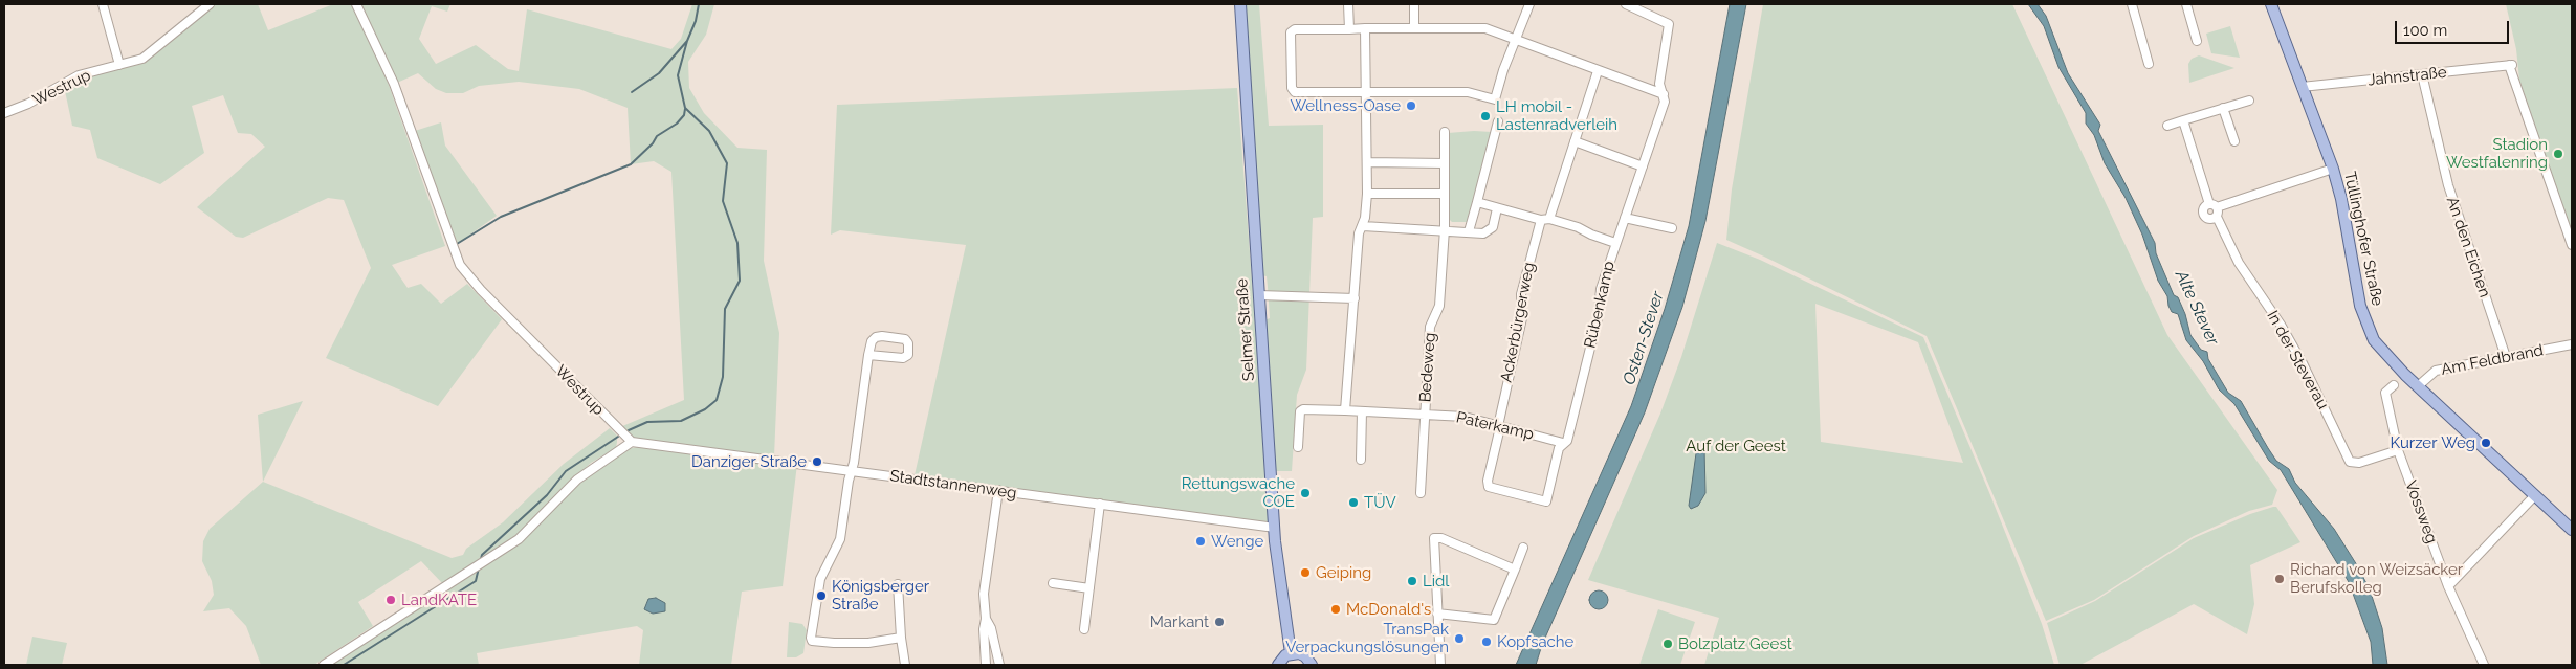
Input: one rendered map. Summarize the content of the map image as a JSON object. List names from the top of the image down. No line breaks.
{"streets":{"main road":["Tüllinghofer Straße","Selmer Straße"],"street":["Jahnstraße","Westrup","An den Eichen","Rübenkamp","Ackerbürgerweg","In der Steverau","Am Feldbrand","Bedeweg","Paterkamp","Stadtstannenweg","Vossweg"]},"crossings":[["Jahnstraße","Tüllinghofer Straße"],["Jahnstraße","An den Eichen"],["Westrup","Stadtstannenweg"],["Tüllinghofer Straße","Am Feldbrand"],["An den Eichen","Am Feldbrand"],["Rübenkamp","Ackerbürgerweg"],["Rübenkamp","Paterkamp"],["Ackerbürgerweg","Paterkamp"],["Selmer Straße","Stadtstannenweg"],["In der Steverau","Vossweg"],["Bedeweg","Paterkamp"]],"water":["Alte Stever","Osten-Stever"],"parks":["Auf der Geest"],"places":["Wellness-Oase","LH mobil - Lastenradverleih","Stadion Westfalenring","Kurzer Weg","Danziger Straße","Rettungswache COE","TÜV","Wenge","Geiping","Richard von Weizsäcker Berufskolleg","Lidl","Königsberger Straße","LandKATE","McDonald's","Markant","TransPak Verpackungslösungen","Kopfsache","Bolzplatz Geest"],"scale_bar":"100 m"}
